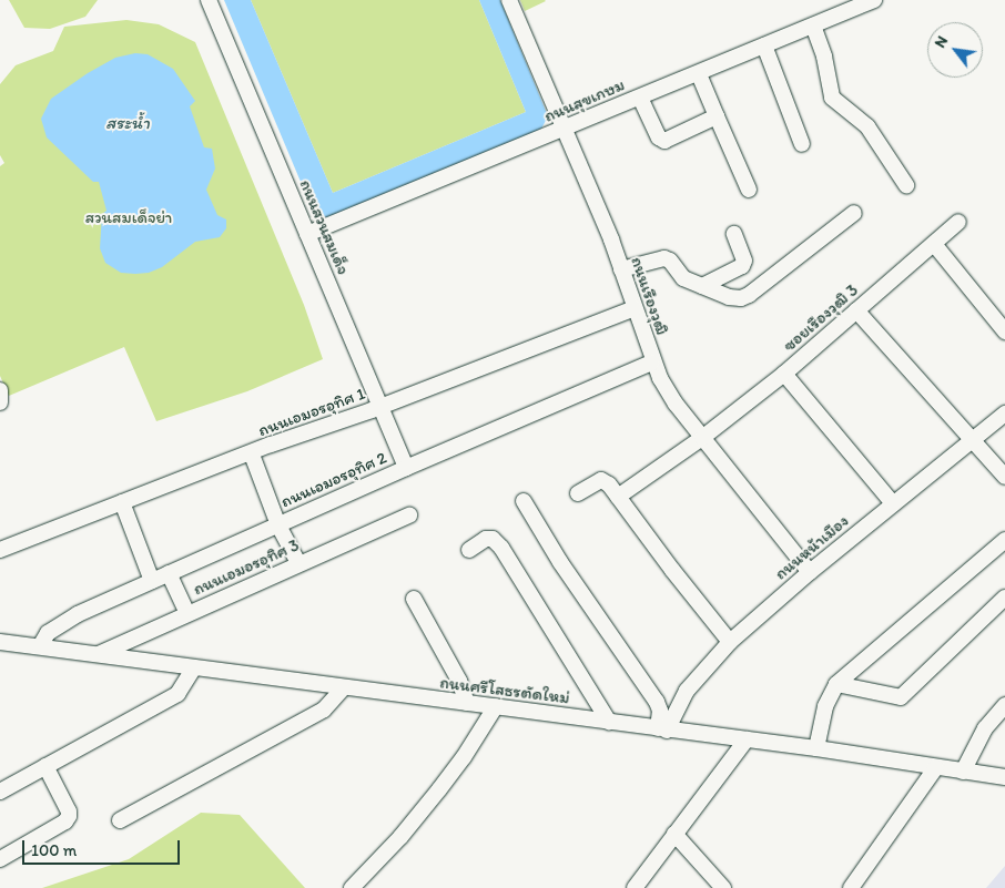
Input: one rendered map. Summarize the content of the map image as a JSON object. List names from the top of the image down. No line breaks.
{"streets":{"street":["ถนนสุขเกษม","ถนนสวนสมเด็จ","ถนนเรืองวุฒิ","ซอยเรืองวุฒิ 3","ถนนเอมอรอุทิศ 1","ถนนเอมอรอุทิศ 2","ถนนหน้าเมือง","ถนนเอมอรอุทิศ 3","ถนนศรีโสธรตัดใหม่"]},"crossings":[["ถนนสุขเกษม","ถนนสวนสมเด็จ"],["ถนนสุขเกษม","ถนนเรืองวุฒิ"],["ถนนสวนสมเด็จ","ถนนเอมอรอุทิศ 1"],["ถนนสวนสมเด็จ","ถนนเอมอรอุทิศ 2"],["ถนนเรืองวุฒิ","ซอยเรืองวุฒิ 3"],["ถนนเรืองวุฒิ","ถนนเอมอรอุทิศ 1"],["ถนนเรืองวุฒิ","ถนนเอมอรอุทิศ 2"],["ถนนเรืองวุฒิ","ถนนหน้าเมือง"],["ถนนเอมอรอุทิศ 2","ถนนศรีโสธรตัดใหม่"],["ถนนหน้าเมือง","ถนนศรีโสธรตัดใหม่"],["ถนนเอมอรอุทิศ 3","ถนนศรีโสธรตัดใหม่"]],"water":["สระน้ำ"],"parks":["สวนสมเด็จย่า"],"scale_bar":"100 m","north":"top left"}
